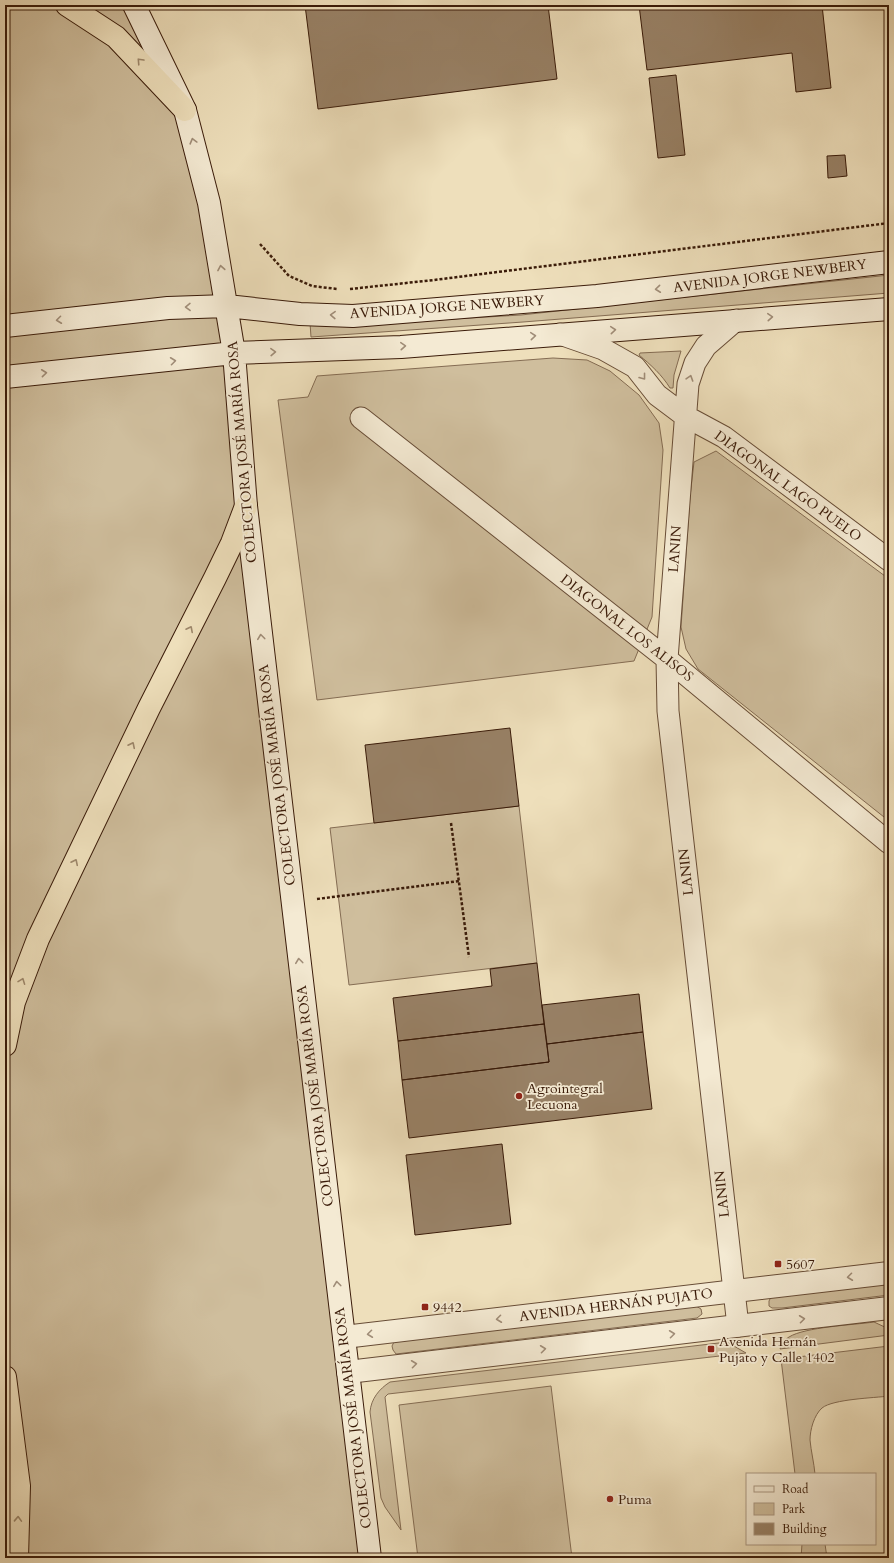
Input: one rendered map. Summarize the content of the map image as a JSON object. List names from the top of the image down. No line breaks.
{"streets":{"main road":["AVENIDA JORGE NEWBERY","COLECTORA JOSÉ MARÍA ROSA","AVENIDA HERNÁN PUJATO"],"street":["DIAGONAL LAGO PUELO","LANIN","DIAGONAL LOS ALISOS"]},"crossings":[["AVENIDA JORGE NEWBERY","COLECTORA JOSÉ MARÍA ROSA"],["COLECTORA JOSÉ MARÍA ROSA","AVENIDA HERNÁN PUJATO"],["DIAGONAL LAGO PUELO","LANIN"],["LANIN","DIAGONAL LOS ALISOS"],["LANIN","AVENIDA HERNÁN PUJATO"]],"one_way":["COLECTORA JOSÉ MARÍA ROSA","DIAGONAL LAGO PUELO"],"places":{"other":["Agrointegral Lecuona","Puma"],"transit":["5607","9442","Avenida Hernán Pujato y Calle 1402"]},"legend":["Road","Park","Building"]}
